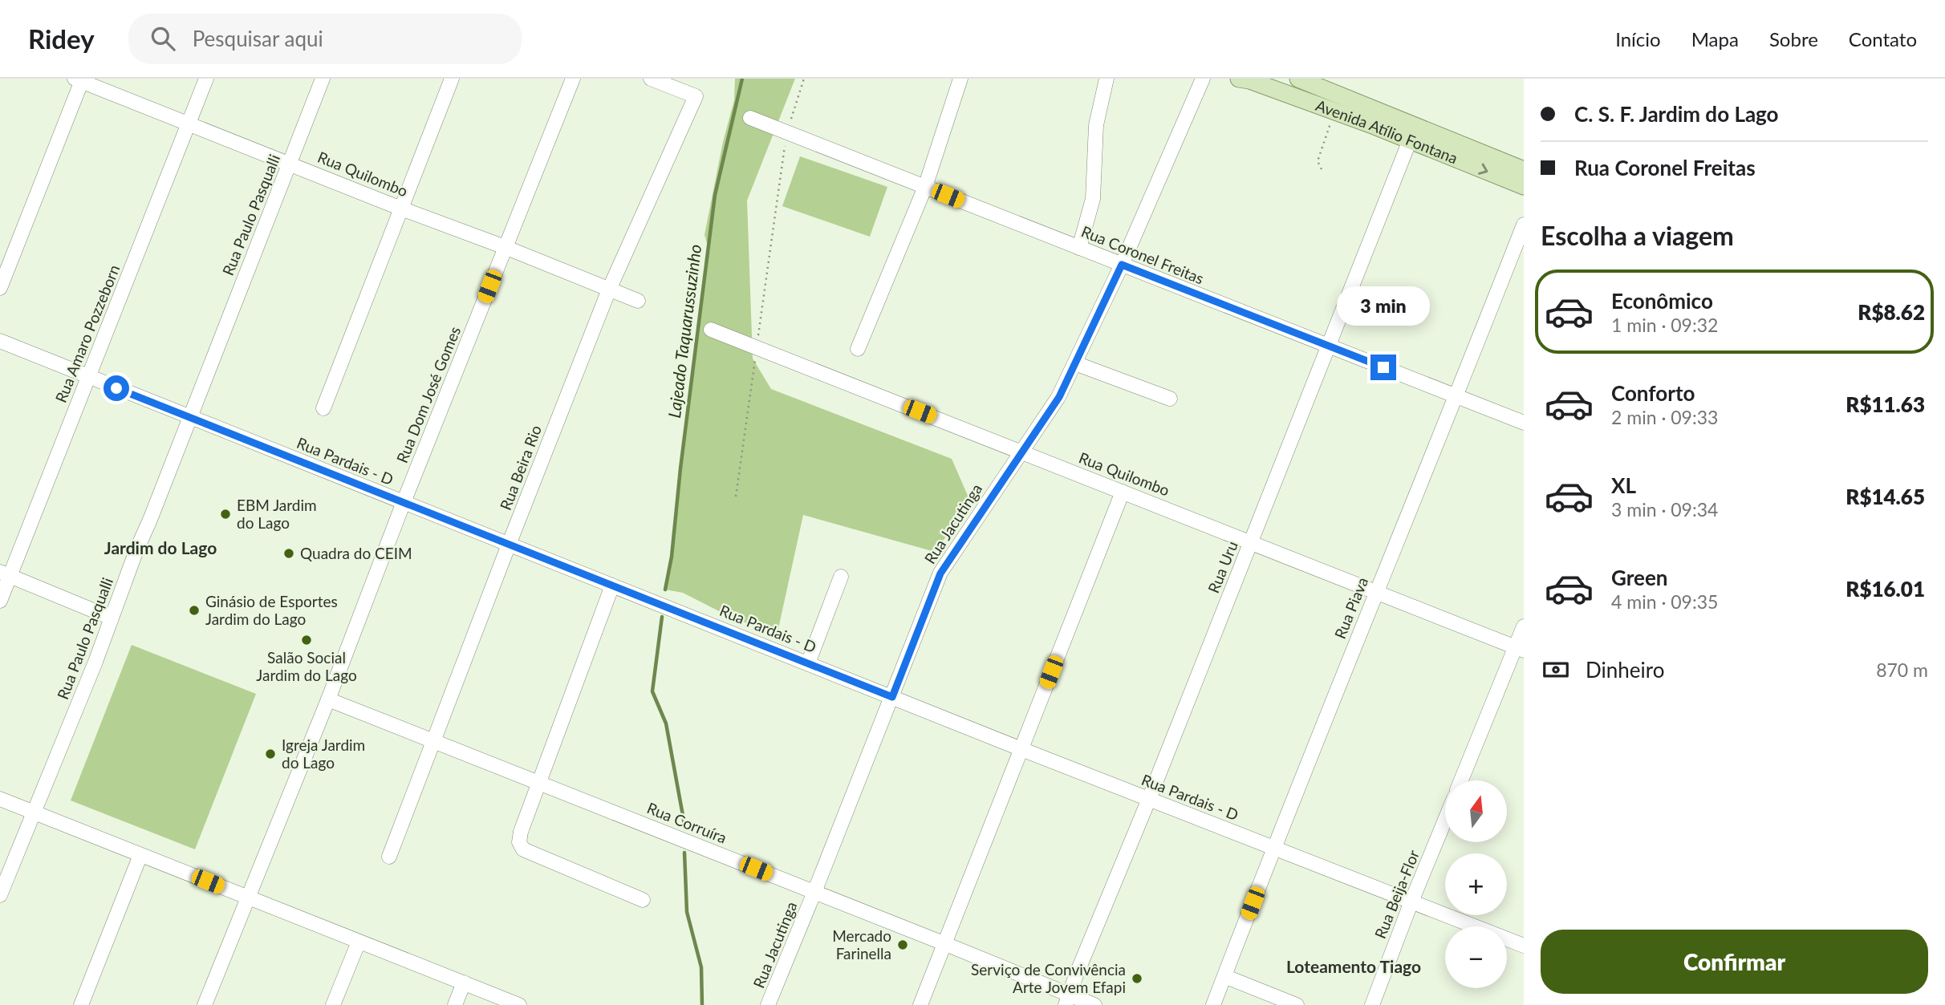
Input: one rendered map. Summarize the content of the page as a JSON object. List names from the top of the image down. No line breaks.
{"streets":{"main road":["Avenida Atílio Fontana"],"street":["Rua Quilombo","Rua Paulo Pasqualli","Rua Coronel Freitas","Rua Amaro Pozzeborn","Rua Dom José Gomes","Rua Pardais - D","Rua Beira Rio","Rua Jacutinga","Rua Uru","Rua Piava","Rua Corruíra","Rua Beija-Flor"]},"crossings":[["Avenida Atílio Fontana","Rua Uru"],["Rua Quilombo","Rua Paulo Pasqualli"],["Rua Quilombo","Rua Amaro Pozzeborn"],["Rua Quilombo","Rua Dom José Gomes"],["Rua Quilombo","Rua Beira Rio"],["Rua Quilombo","Rua Jacutinga"],["Rua Quilombo","Rua Uru"],["Rua Quilombo","Rua Piava"],["Rua Paulo Pasqualli","Rua Pardais - D"],["Rua Coronel Freitas","Rua Jacutinga"],["Rua Coronel Freitas","Rua Uru"],["Rua Coronel Freitas","Rua Piava"],["Rua Amaro Pozzeborn","Rua Pardais - D"],["Rua Dom José Gomes","Rua Pardais - D"],["Rua Dom José Gomes","Rua Corruíra"],["Rua Pardais - D","Rua Beira Rio"],["Rua Pardais - D","Rua Jacutinga"],["Rua Pardais - D","Rua Uru"],["Rua Pardais - D","Rua Piava"],["Rua Pardais - D","Rua Beija-Flor"],["Rua Beira Rio","Rua Corruíra"],["Rua Jacutinga","Rua Corruíra"],["Rua Uru","Rua Corruíra"]],"districts":["Jardim do Lago","Loteamento Tiago"],"water":["Lajeado Taquarussuzinho"],"places":["EBM Jardim do Lago","Quadra do CEIM","Ginásio de Esportes Jardim do Lago","Salão Social Jardim do Lago","Igreja Jardim do Lago","Mercado Farinella","Serviço de Convivência Arte Jovem Efapi"],"north":"top","page":{"header":"Ridey","search":"Pesquisar aqui","nav":["Início","Mapa","Sobre","Contato"],"banner":["C. S. F. Jardim do Lago","Rua Coronel Freitas"],"heading":"Escolha a viagem","list":[{"name":"Econômico","note":"1 min · 09:32","value":"R$8.62"},{"name":"Conforto","note":"2 min · 09:33","value":"R$11.63"},{"name":"XL","note":"3 min · 09:34","value":"R$14.65"},{"name":"Green","note":"4 min · 09:35","value":"R$16.01"}],"bubble":"3 min","pay":["Dinheiro","870 m"],"map_buttons":["+","−"],"buttons":"Confirmar"}}
